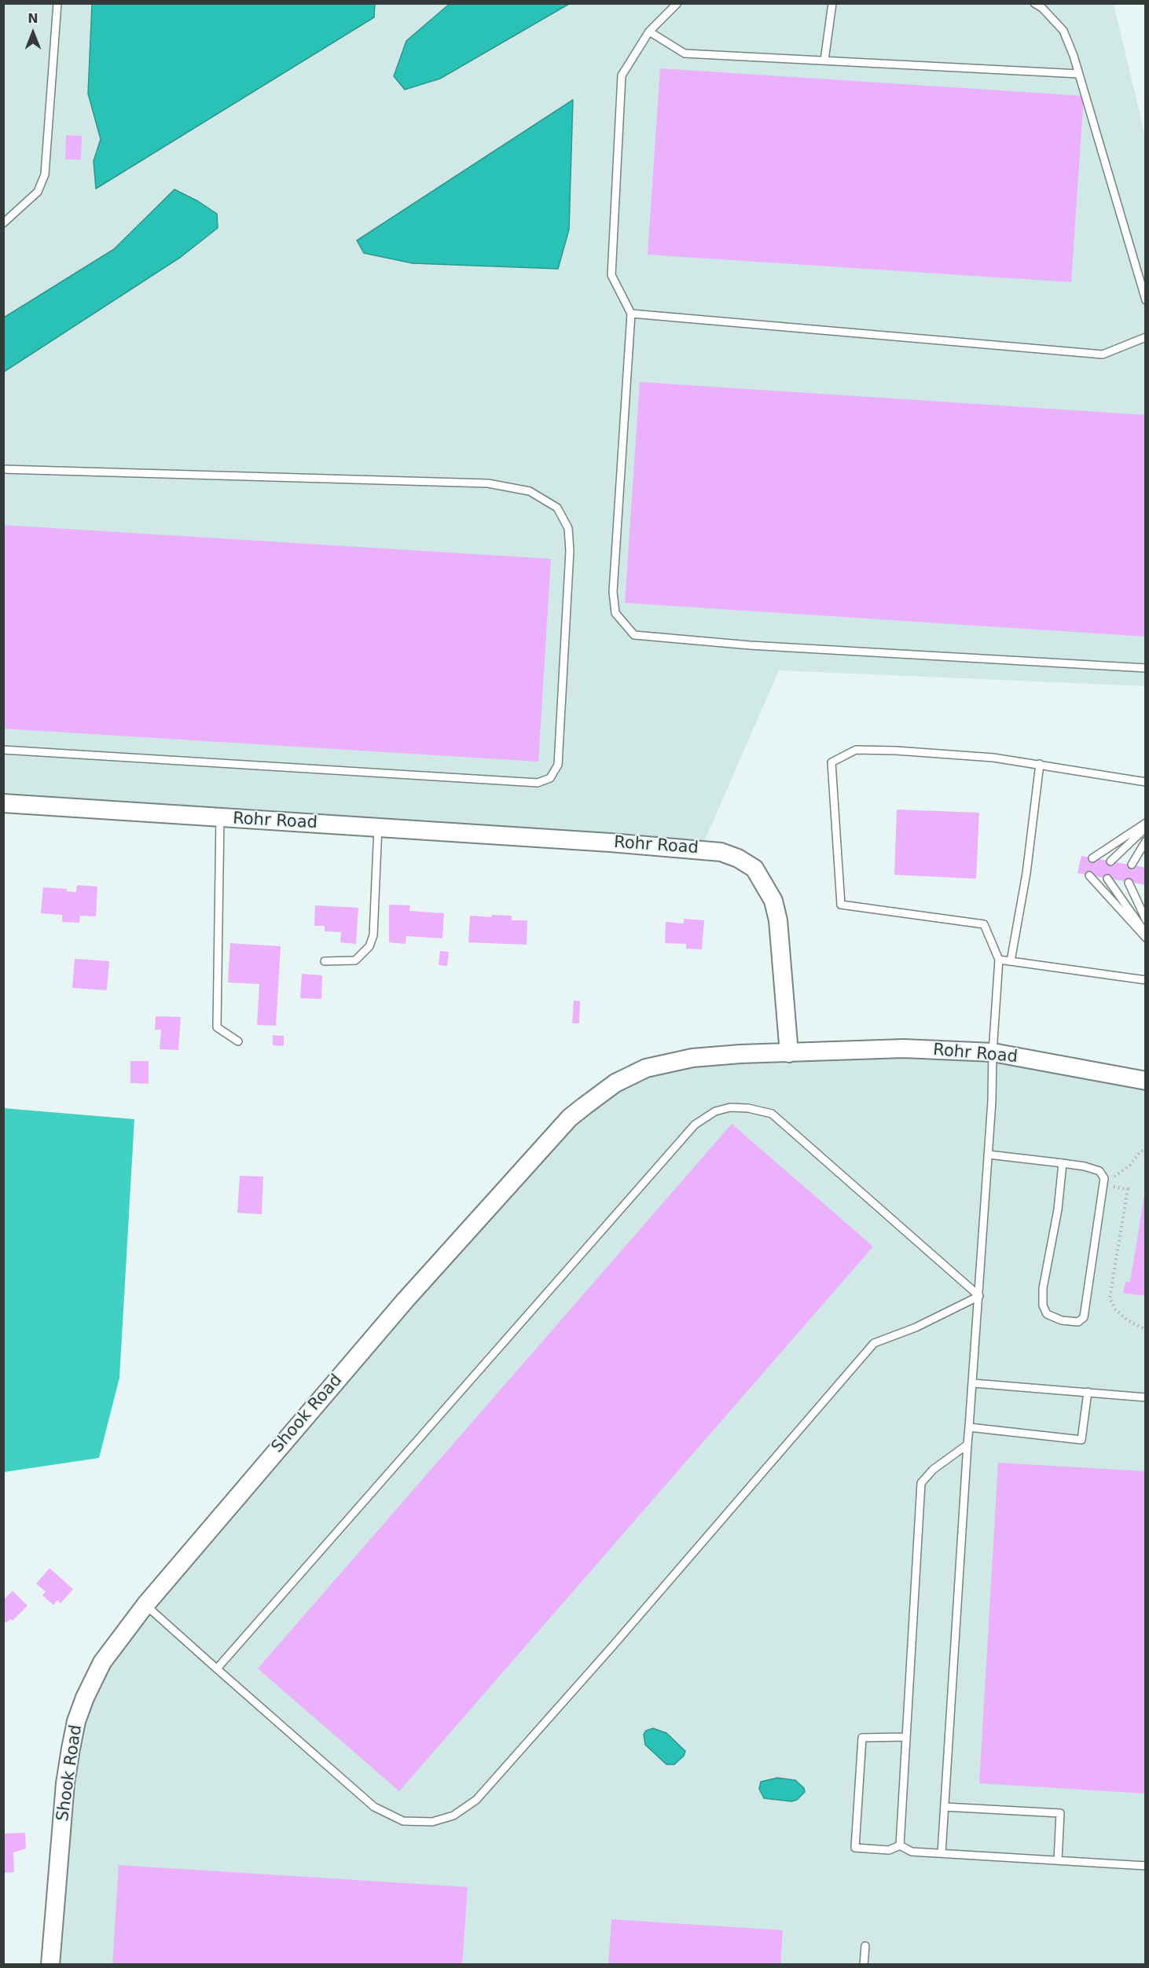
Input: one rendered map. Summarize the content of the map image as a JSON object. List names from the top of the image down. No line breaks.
{"streets":{"street":["Rohr Road","Shook Road"]},"crossings":[["Rohr Road","Shook Road"]],"north":"top"}
